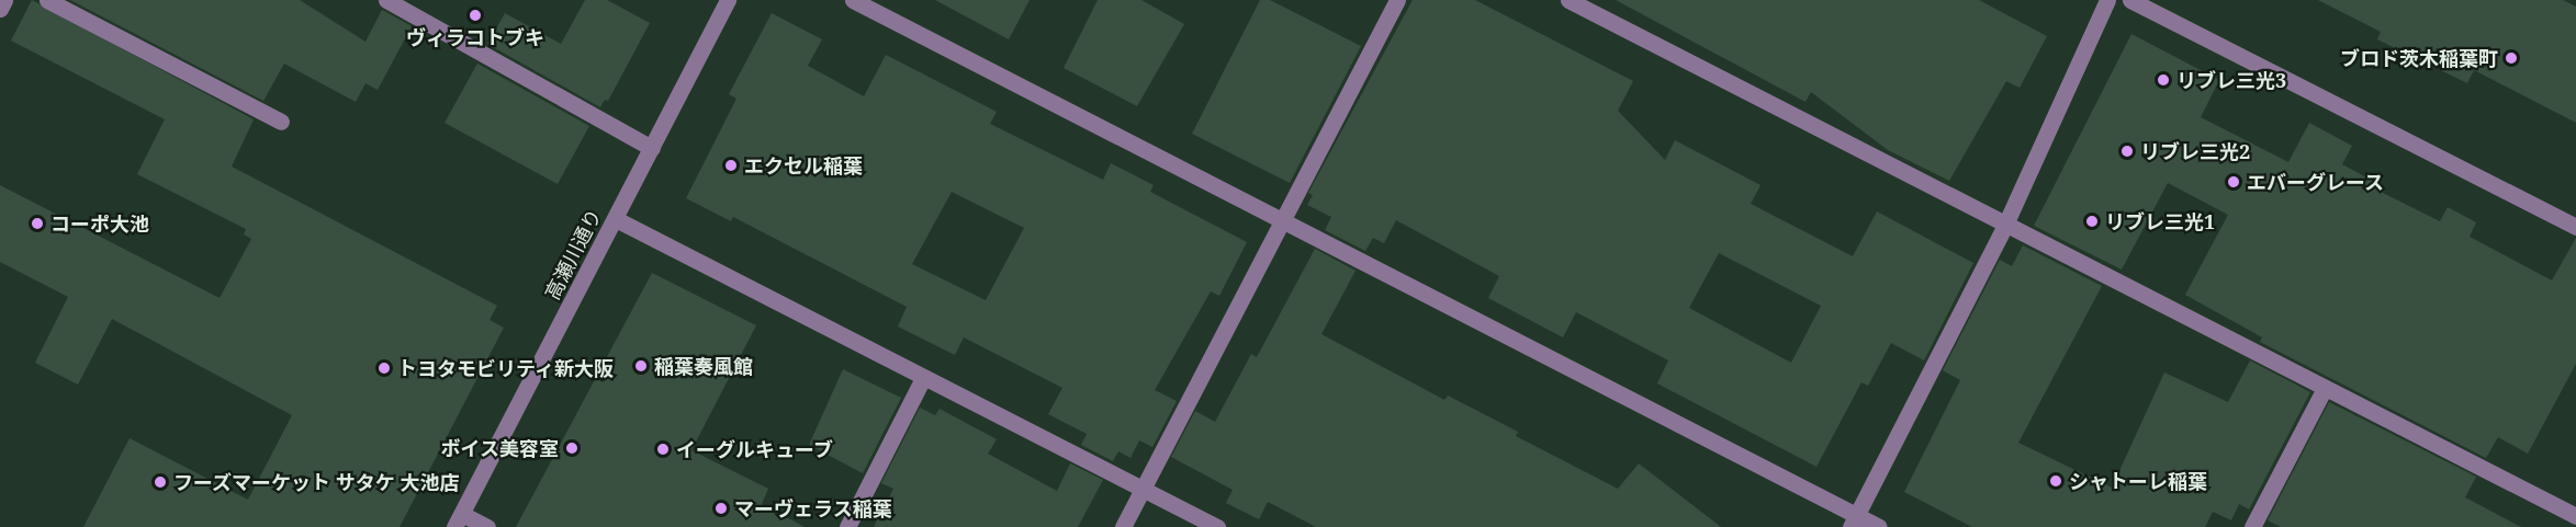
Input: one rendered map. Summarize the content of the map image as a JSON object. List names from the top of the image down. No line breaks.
{"streets":{"street":["高瀬川通り"]},"places":["ヴィラコトブキ","ブロド茨木稲葉町","リブレ三光3","リブレ三光2","エクセル稲葉","エバーグレース","リブレ三光1","コーポ大池","稲葉奏風館","トヨタモビリティ新大阪","ボイス美容室","イーグルキューブ","シャトーレ稲葉","フーズマーケット サタケ 大池店","マーヴェラス稲葉"]}
